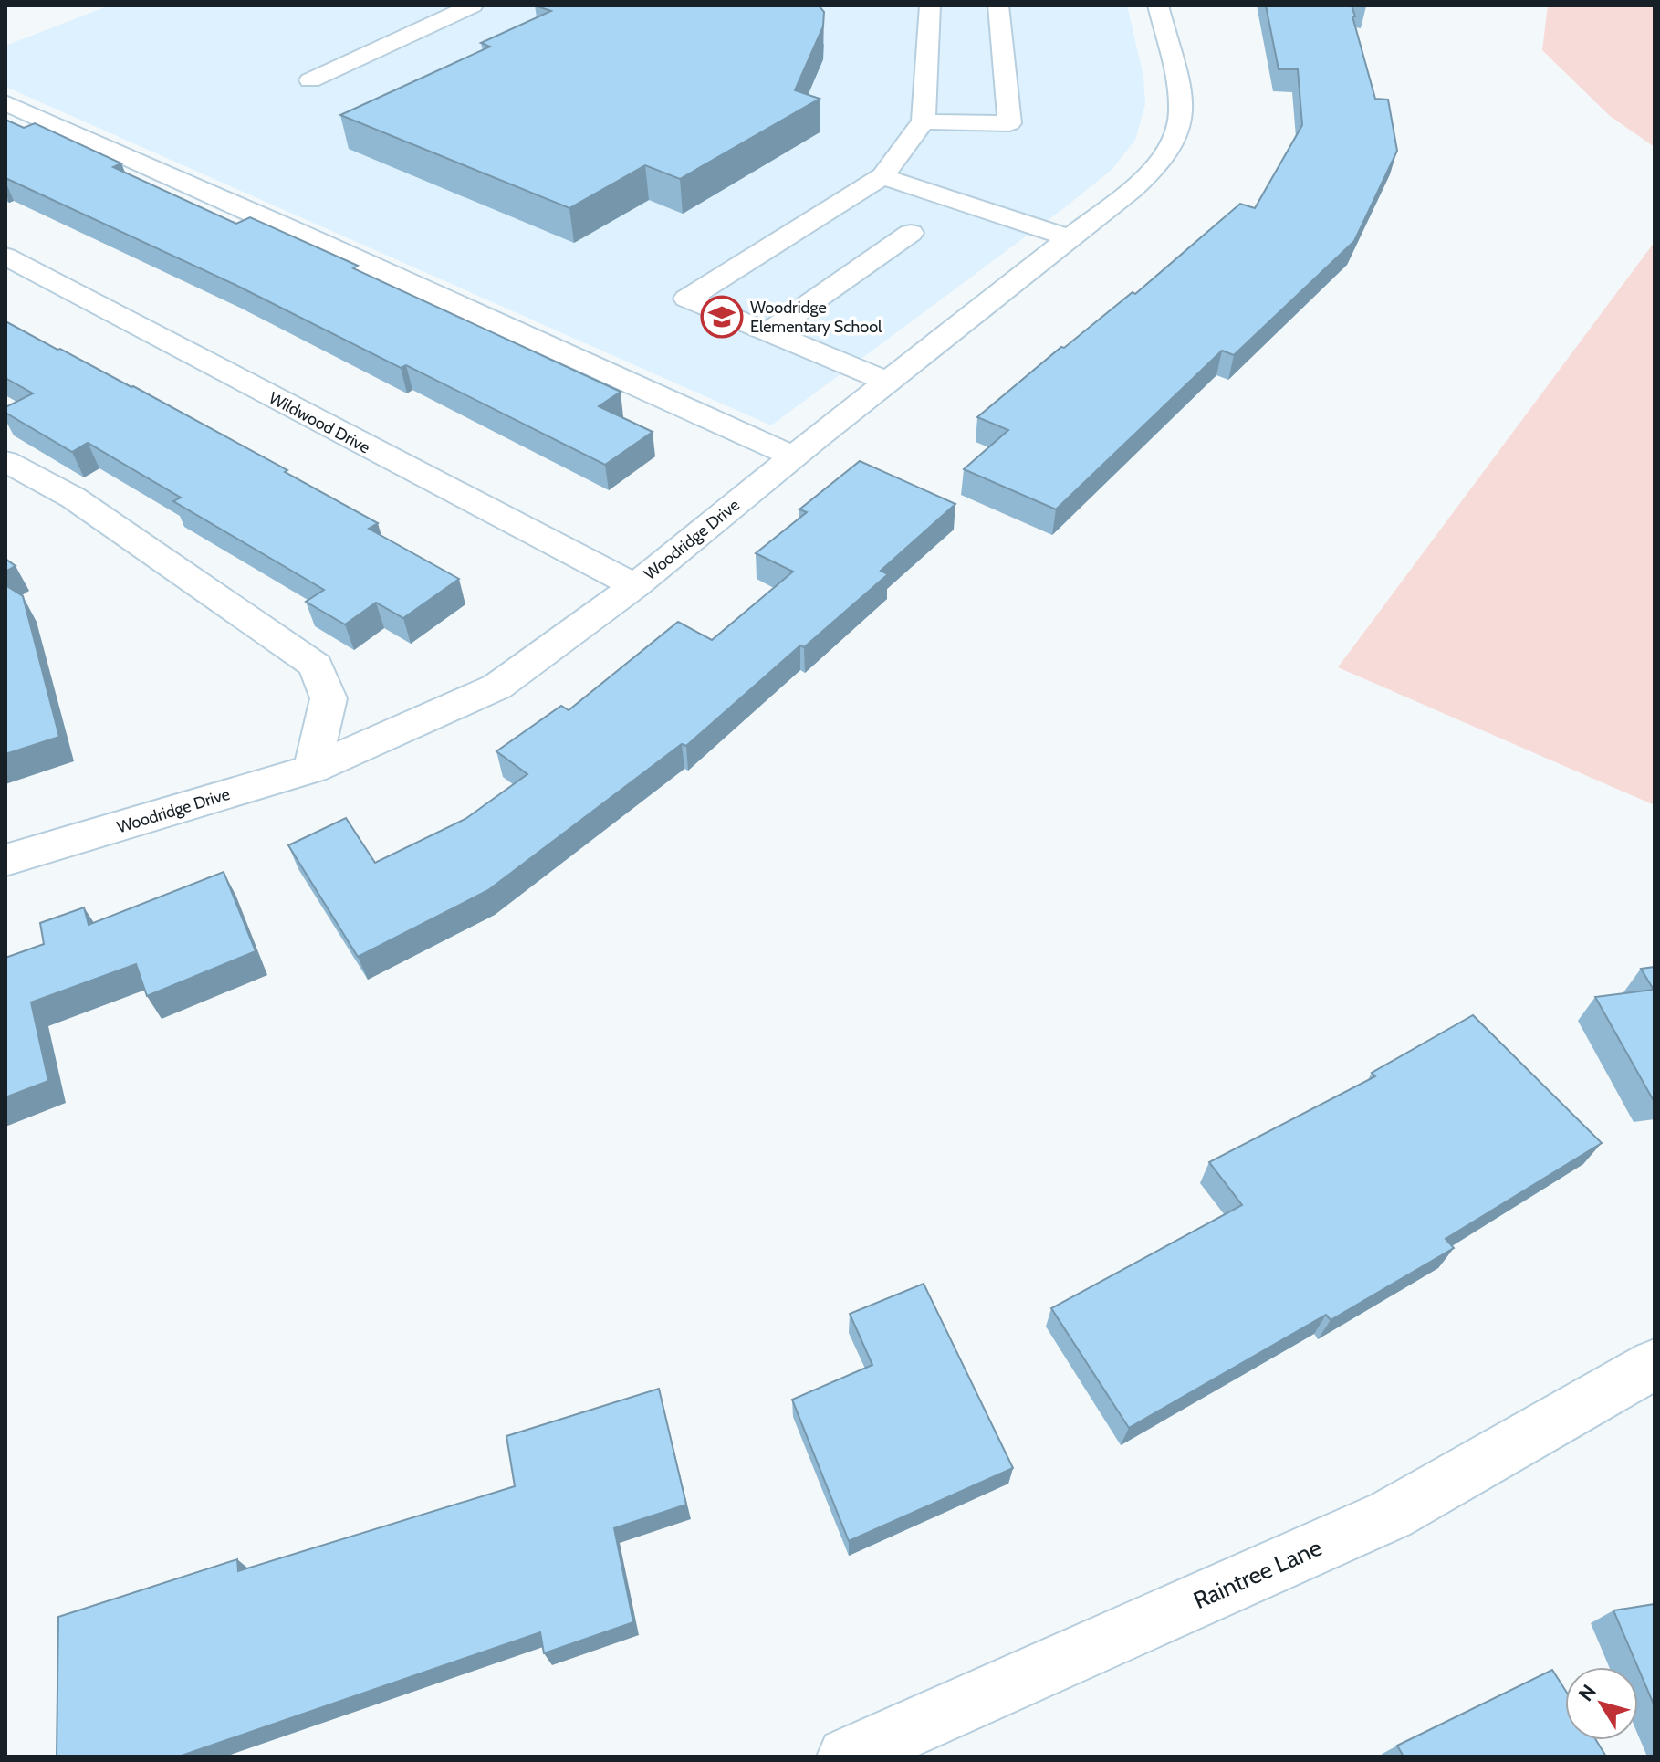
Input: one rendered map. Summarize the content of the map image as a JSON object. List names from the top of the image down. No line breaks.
{"streets":{"street":["Wildwood Drive","Woodridge Drive","Raintree Lane"]},"crossings":[["Wildwood Drive","Woodridge Drive"]],"places":{"school or university":["Woodridge Elementary School"]},"north":"top left"}
